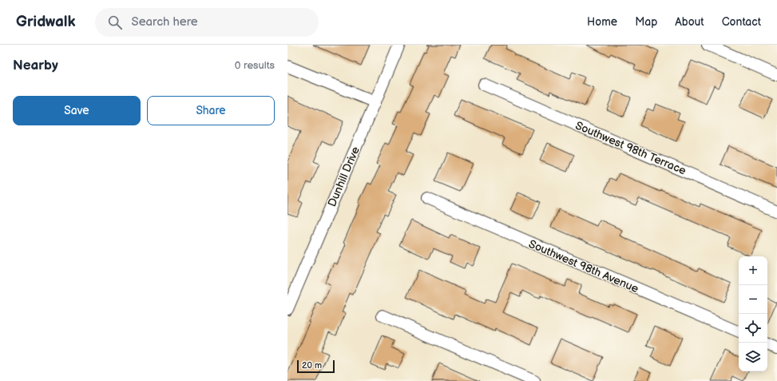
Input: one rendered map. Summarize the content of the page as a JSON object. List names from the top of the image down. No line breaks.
{"streets":{"street":["Southwest 98th Terrace","Dunhill Drive","Southwest 98th Avenue"]},"scale_bar":"20 m","page":{"header":"Gridwalk","search":"Search here","nav":["Home","Map","About","Contact"],"heading":["Nearby","0 results"],"buttons":["Save","Share"],"map_buttons":["+","−"],"scale":"20 m"}}
